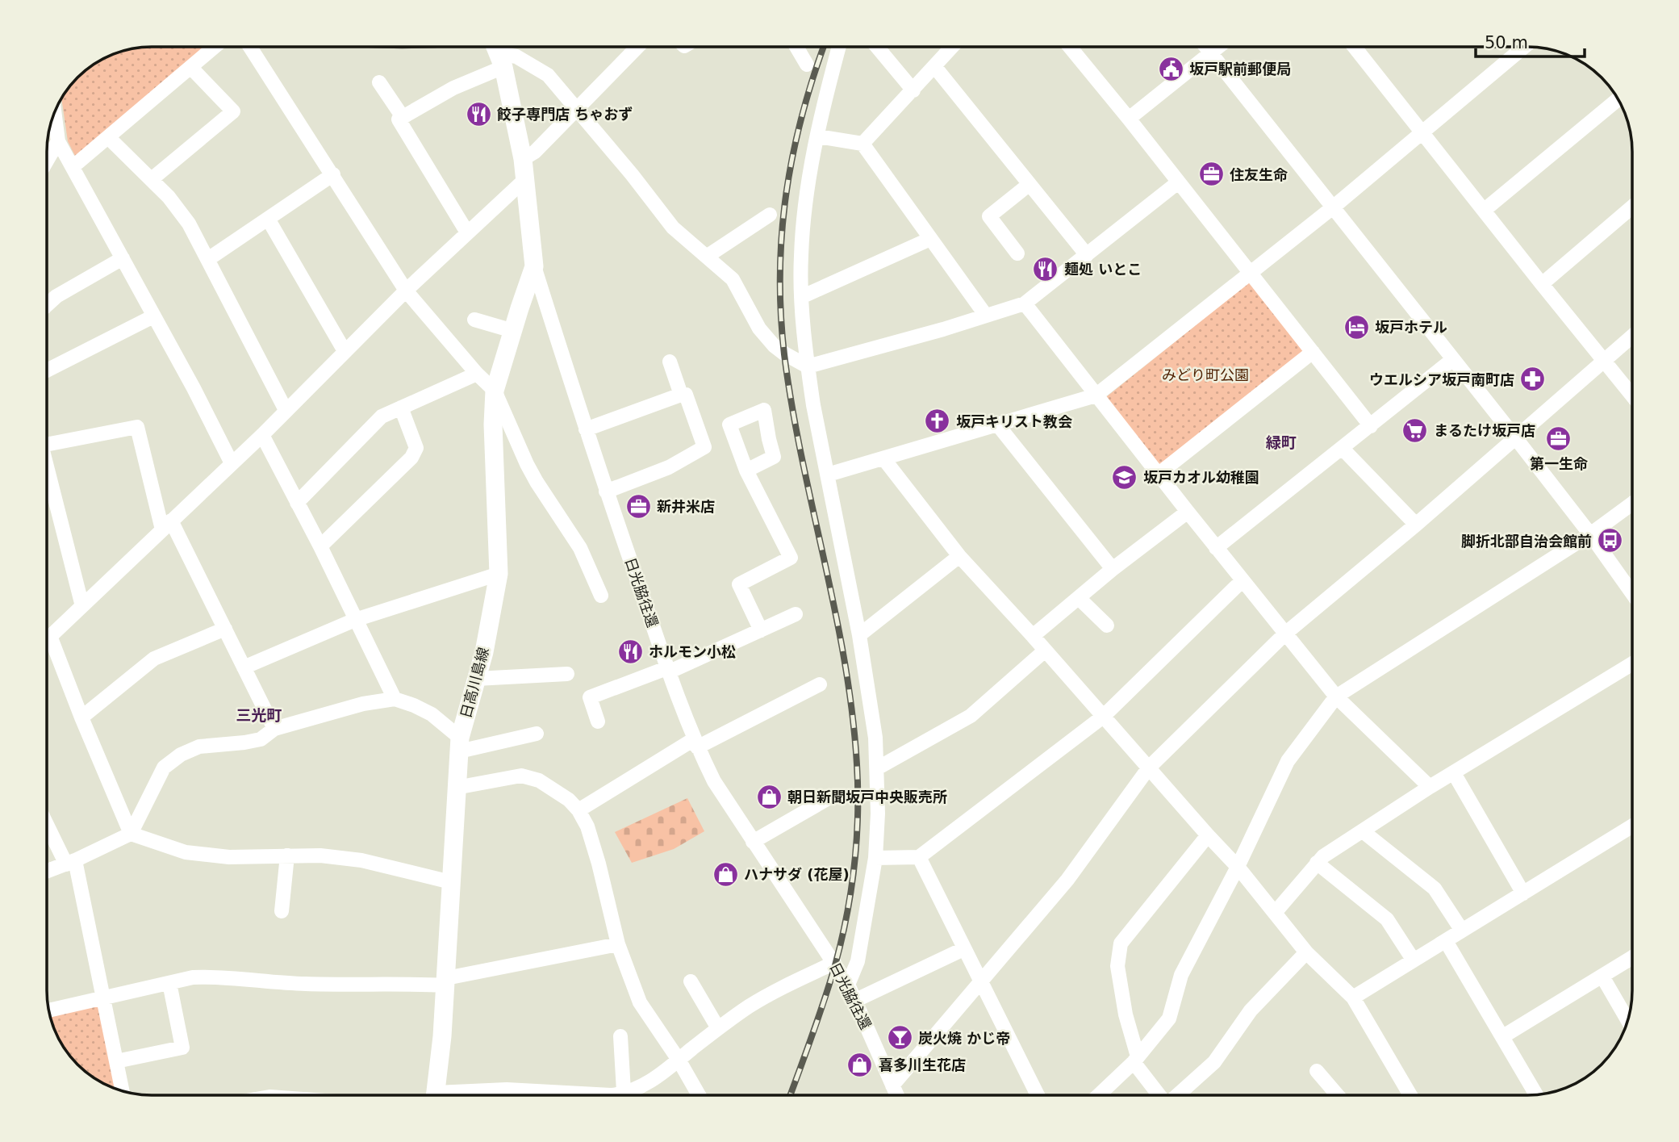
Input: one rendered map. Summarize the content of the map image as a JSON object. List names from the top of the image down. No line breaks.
{"streets":{"main road":["日光脇往還","日高川島線"]},"crossings":[["日光脇往還","日高川島線"]],"districts":["緑町","三光町"],"parks":["みどり町公園"],"places":{"public building":["坂戸駅前郵便局"],"restaurant":["餃子専門店 ちゃおず","麺処 いとこ","ホルモン小松"],"office":["住友生命","第一生命","新井米店"],"hotel":["坂戸ホテル"],"pharmacy":["ウエルシア坂戸南町店"],"church":["坂戸キリスト教会"],"supermarket":["まるたけ坂戸店"],"school or university":["坂戸カオル幼稚園"],"bus stop":["脚折北部自治会館前"],"shop":["朝日新聞坂戸中央販売所","ハナサダ (花屋)","喜多川生花店"],"bar":["炭火焼 かじ帝"]},"scale_bar":"50 m"}
